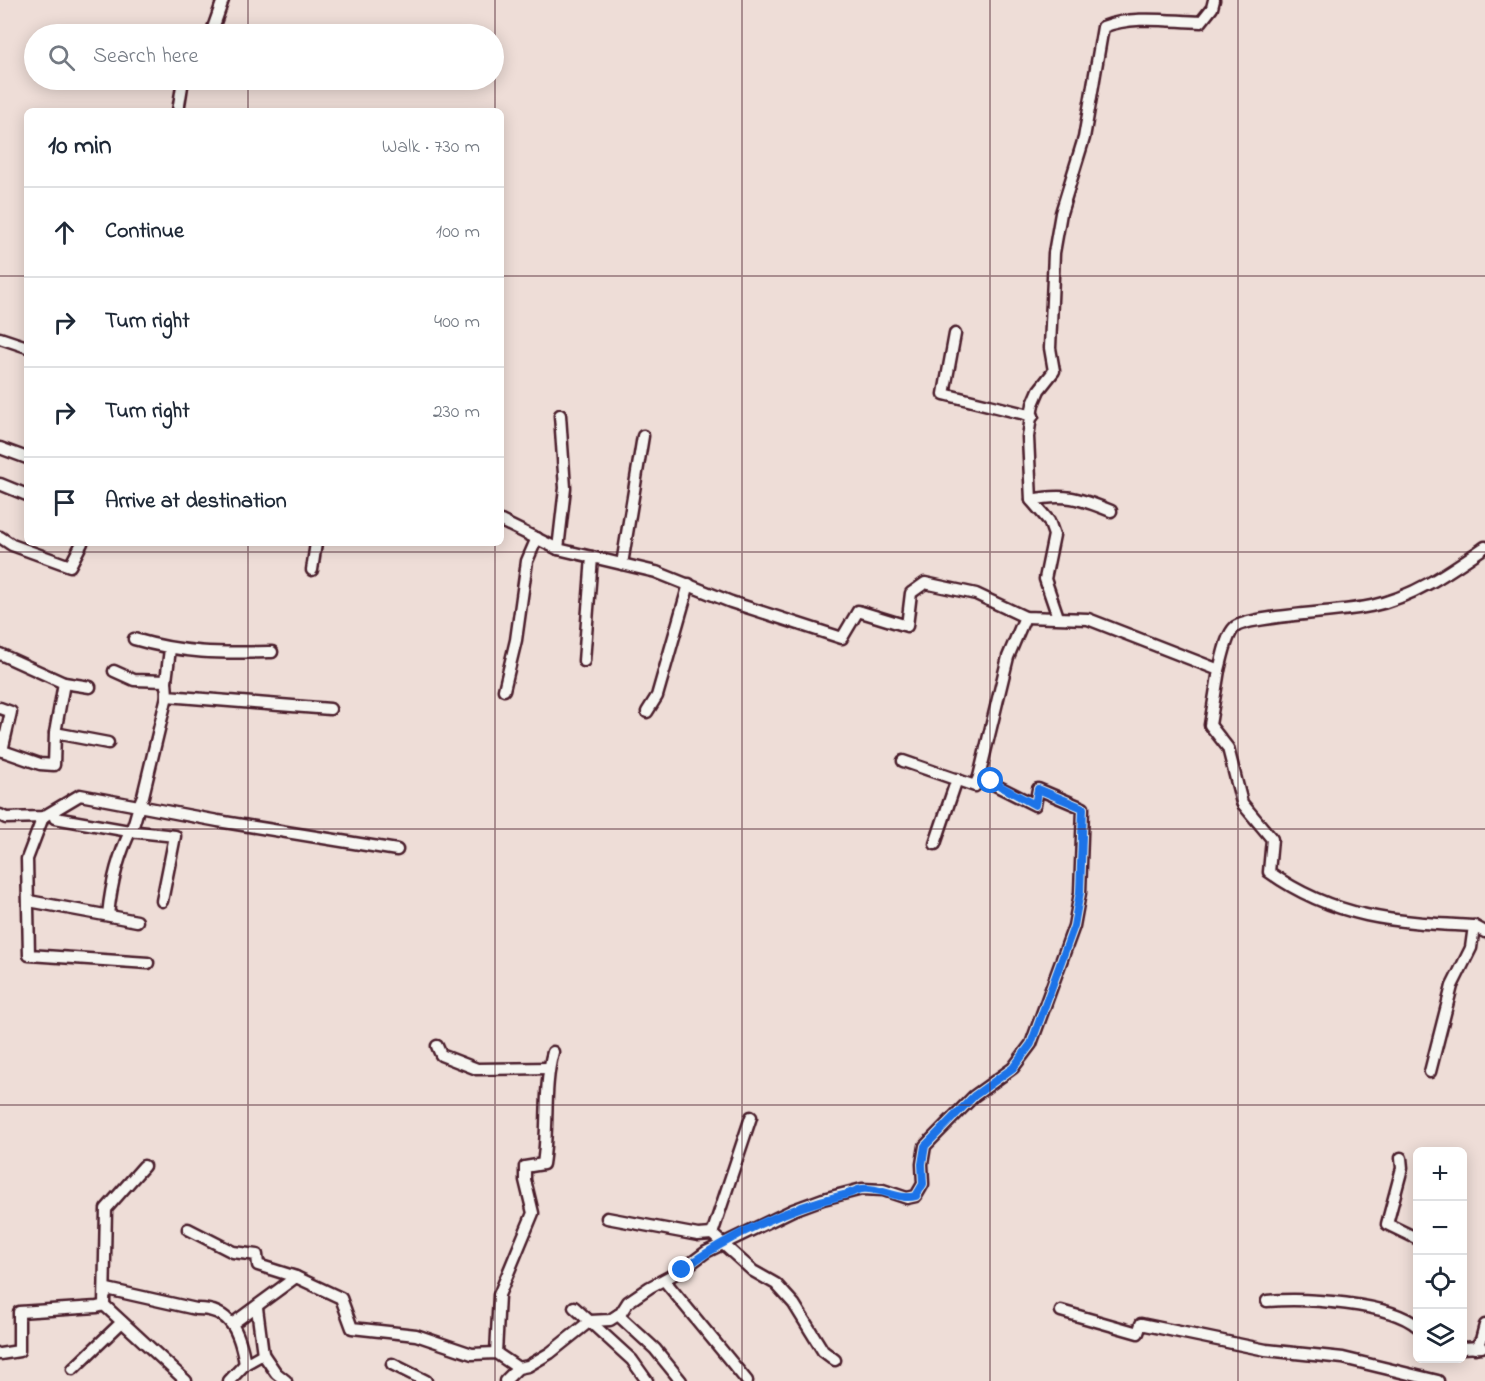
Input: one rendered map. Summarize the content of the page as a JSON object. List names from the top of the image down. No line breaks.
{"page":{"search":"Search here","heading":["10 min","Walk · 730 m"],"list":[["Continue","100 m"],["Turn right","400 m"],["Turn right","230 m"],"Arrive at destination"],"map_buttons":["+","−"]}}
